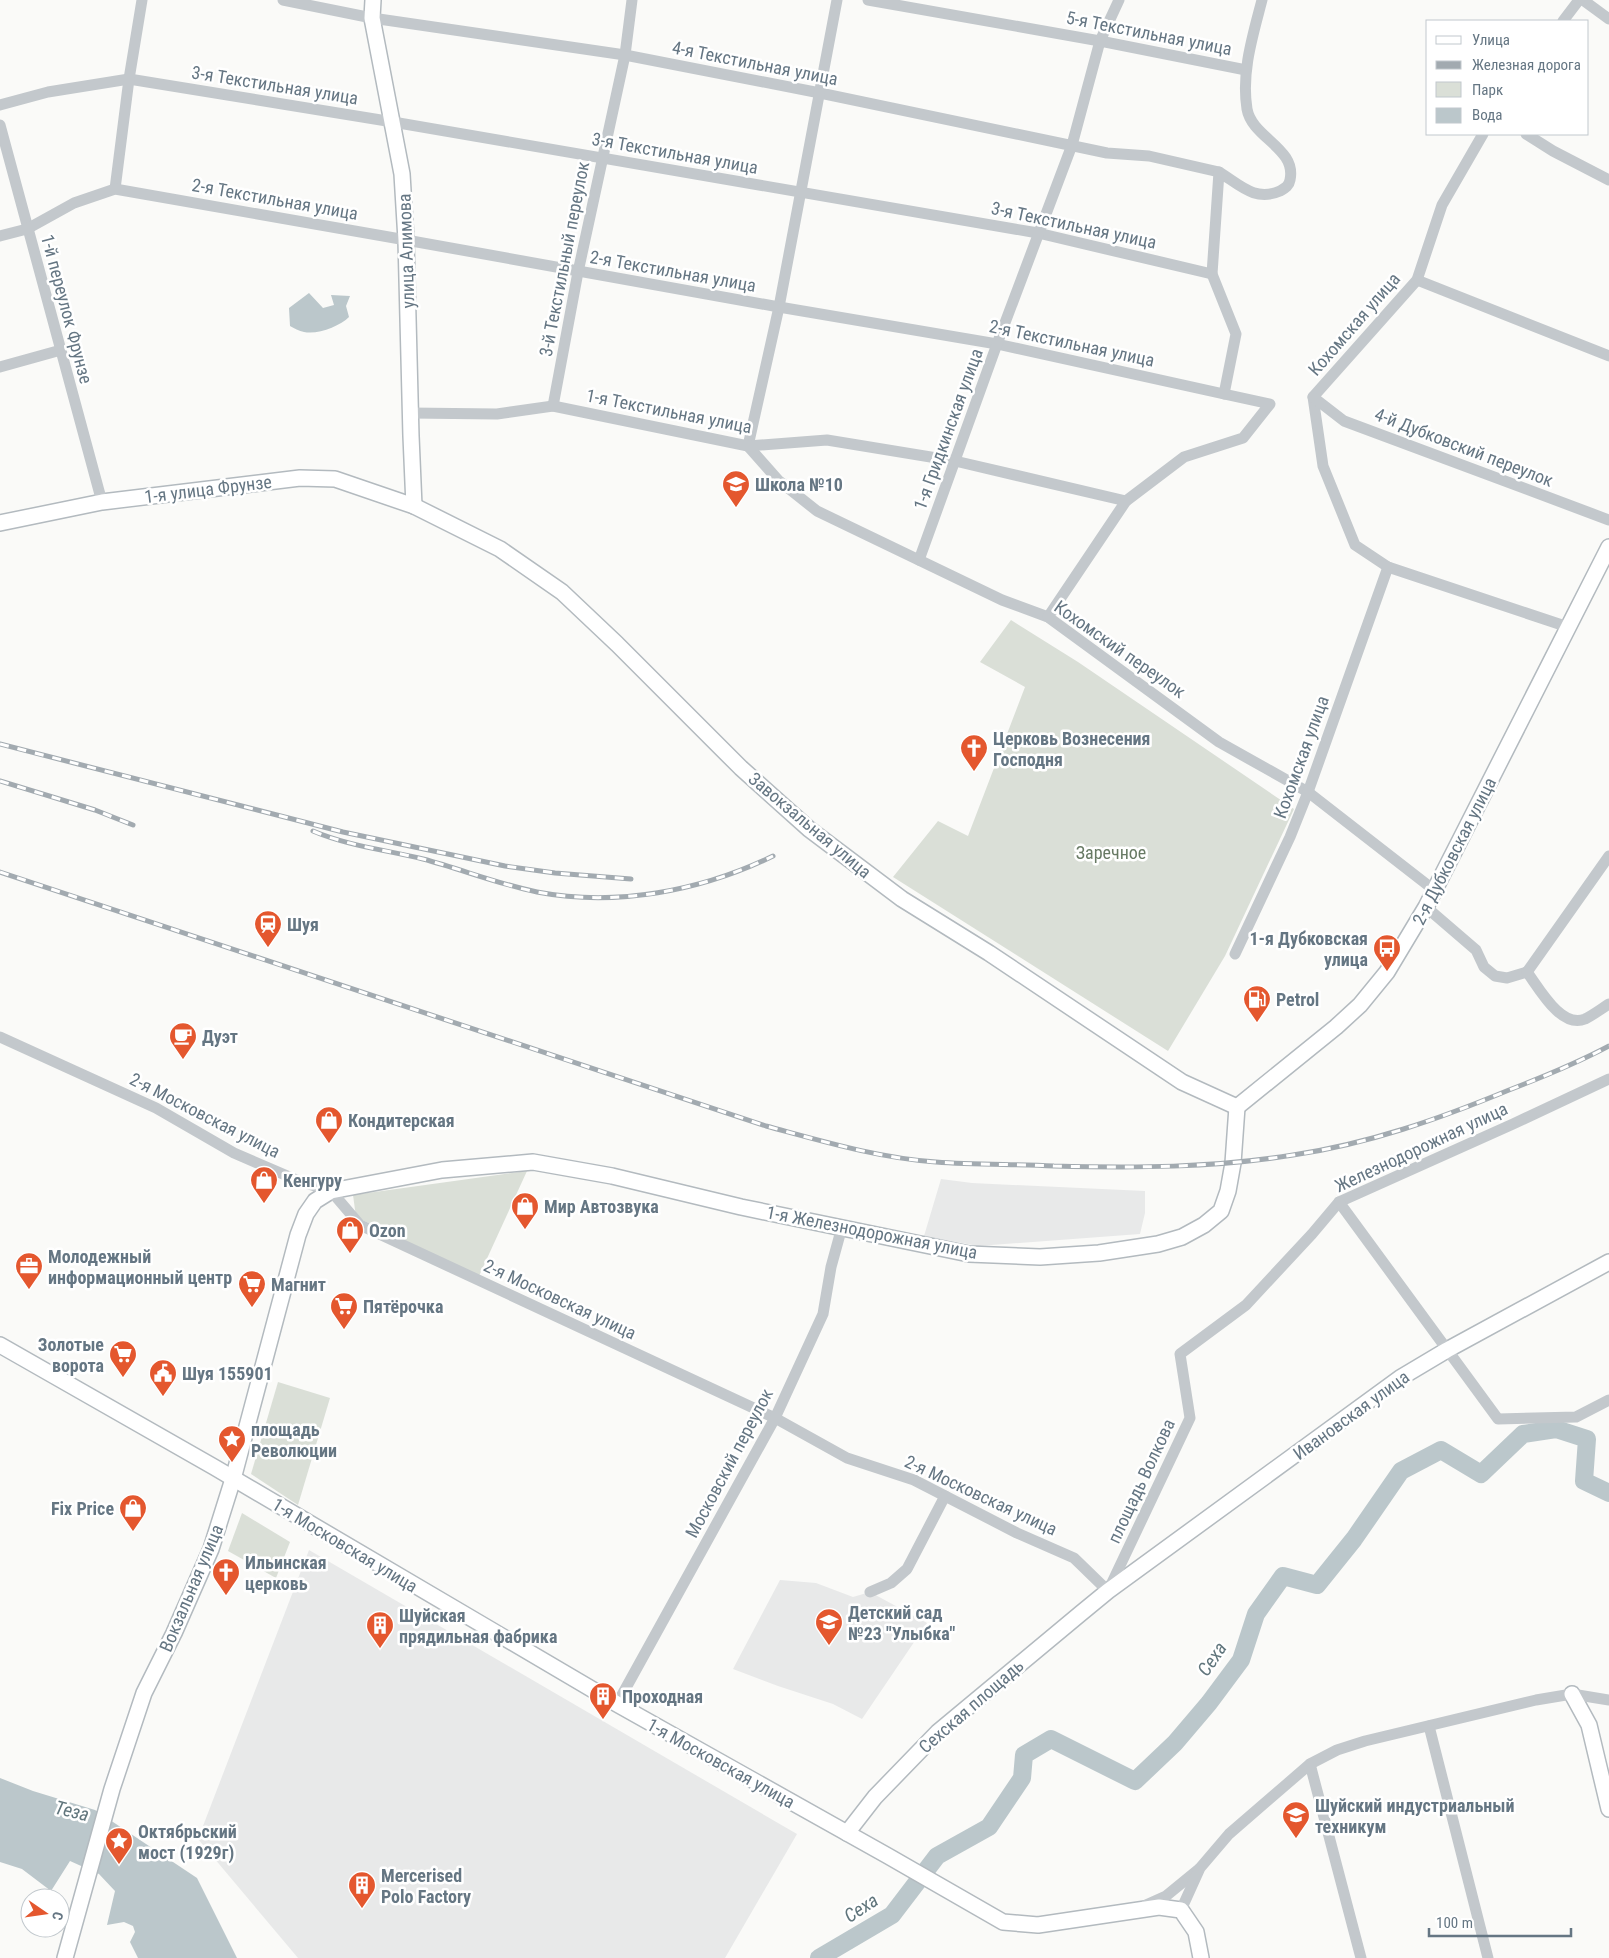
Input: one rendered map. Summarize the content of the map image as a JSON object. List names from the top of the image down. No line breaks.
{"streets":{"main road":["улица Алимова","1-я улица Фрунзе","Завокзальная улица","2-я Дубковская улица","1-я Железнодорожная улица","Ивановская улица","1-я Московская улица","Вокзальная улица","Сехская площадь"],"street":["5-я Текстильная улица","4-я Текстильная улица","3-я Текстильная улица","2-я Текстильная улица","3-й Текстильный переулок","1-й переулок Фрунзе","Кохомская улица","1-я Текстильная улица","1-я Гридкинская улица","4-й Дубковский переулок","Кохомский переулок","2-я Московская улица","Железнодорожная улица","Московский переулок","площадь Волкова"]},"crossings":[["5-я Текстильная улица","4-я Текстильная улица"],["5-я Текстильная улица","1-я Гридкинская улица"],["4-я Текстильная улица","улица Алимова"],["4-я Текстильная улица","3-й Текстильный переулок"],["4-я Текстильная улица","1-я Гридкинская улица"],["3-я Текстильная улица","улица Алимова"],["3-я Текстильная улица","3-й Текстильный переулок"],["3-я Текстильная улица","1-я Гридкинская улица"],["2-я Текстильная улица","улица Алимова"],["2-я Текстильная улица","3-й Текстильный переулок"],["2-я Текстильная улица","1-я Текстильная улица"],["2-я Текстильная улица","1-я Гридкинская улица"],["улица Алимова","1-я Текстильная улица"],["улица Алимова","1-я улица Фрунзе"],["улица Алимова","Завокзальная улица"],["3-й Текстильный переулок","1-я Текстильная улица"],["1-й переулок Фрунзе","1-я улица Фрунзе"],["Кохомская улица","4-й Дубковский переулок"],["Кохомская улица","Кохомский переулок"],["1-я Текстильная улица","1-я Гридкинская улица"],["1-я Текстильная улица","Кохомский переулок"],["1-я Гридкинская улица","Кохомский переулок"],["1-я улица Фрунзе","Завокзальная улица"],["Кохомский переулок","2-я Дубковская улица"],["Завокзальная улица","2-я Дубковская улица"],["Завокзальная улица","1-я Железнодорожная улица"],["2-я Дубковская улица","1-я Железнодорожная улица"],["2-я Московская улица","1-я Железнодорожная улица"],["2-я Московская улица","Ивановская улица"],["2-я Московская улица","Московский переулок"],["2-я Московская улица","площадь Волкова"],["2-я Московская улица","Вокзальная улица"],["2-я Московская улица","Сехская площадь"],["Железнодорожная улица","площадь Волкова"],["1-я Железнодорожная улица","Московский переулок"],["1-я Железнодорожная улица","Вокзальная улица"],["Ивановская улица","площадь Волкова"],["Ивановская улица","Сехская площадь"],["Московский переулок","1-я Московская улица"],["площадь Волкова","Сехская площадь"],["1-я Московская улица","Вокзальная улица"],["1-я Московская улица","Сехская площадь"]],"water":["Сеха","Теза"],"parks":["Заречное"],"places":{"school or university":["Школа №10","Детский сад №23 \"Улыбка\"","Шуйский индустриальный техникум"],"church":["Церковь Вознесения Господня","Ильинская церковь"],"station":["Шуя"],"bus stop":["1-я Дубковская улица"],"fuel station":["Petrol"],"cafe":["Дуэт"],"shop":["Кондитерская","Кенгуру","Мир Автозвука","Ozon","Fix Price"],"office":["Молодежный информационный центр"],"supermarket":["Магнит","Пятёрочка","Золотые ворота"],"public building":["Шуя 155901"],"place":["площадь Революции","Октябрьский мост (1929г)"],"building":["Шуйская прядильная фабрика","Проходная","Mercerised Polo Factory"]},"legend":["Улица","Железная дорога","Парк","Вода"],"scale_bar":"100 m","north":"right"}
